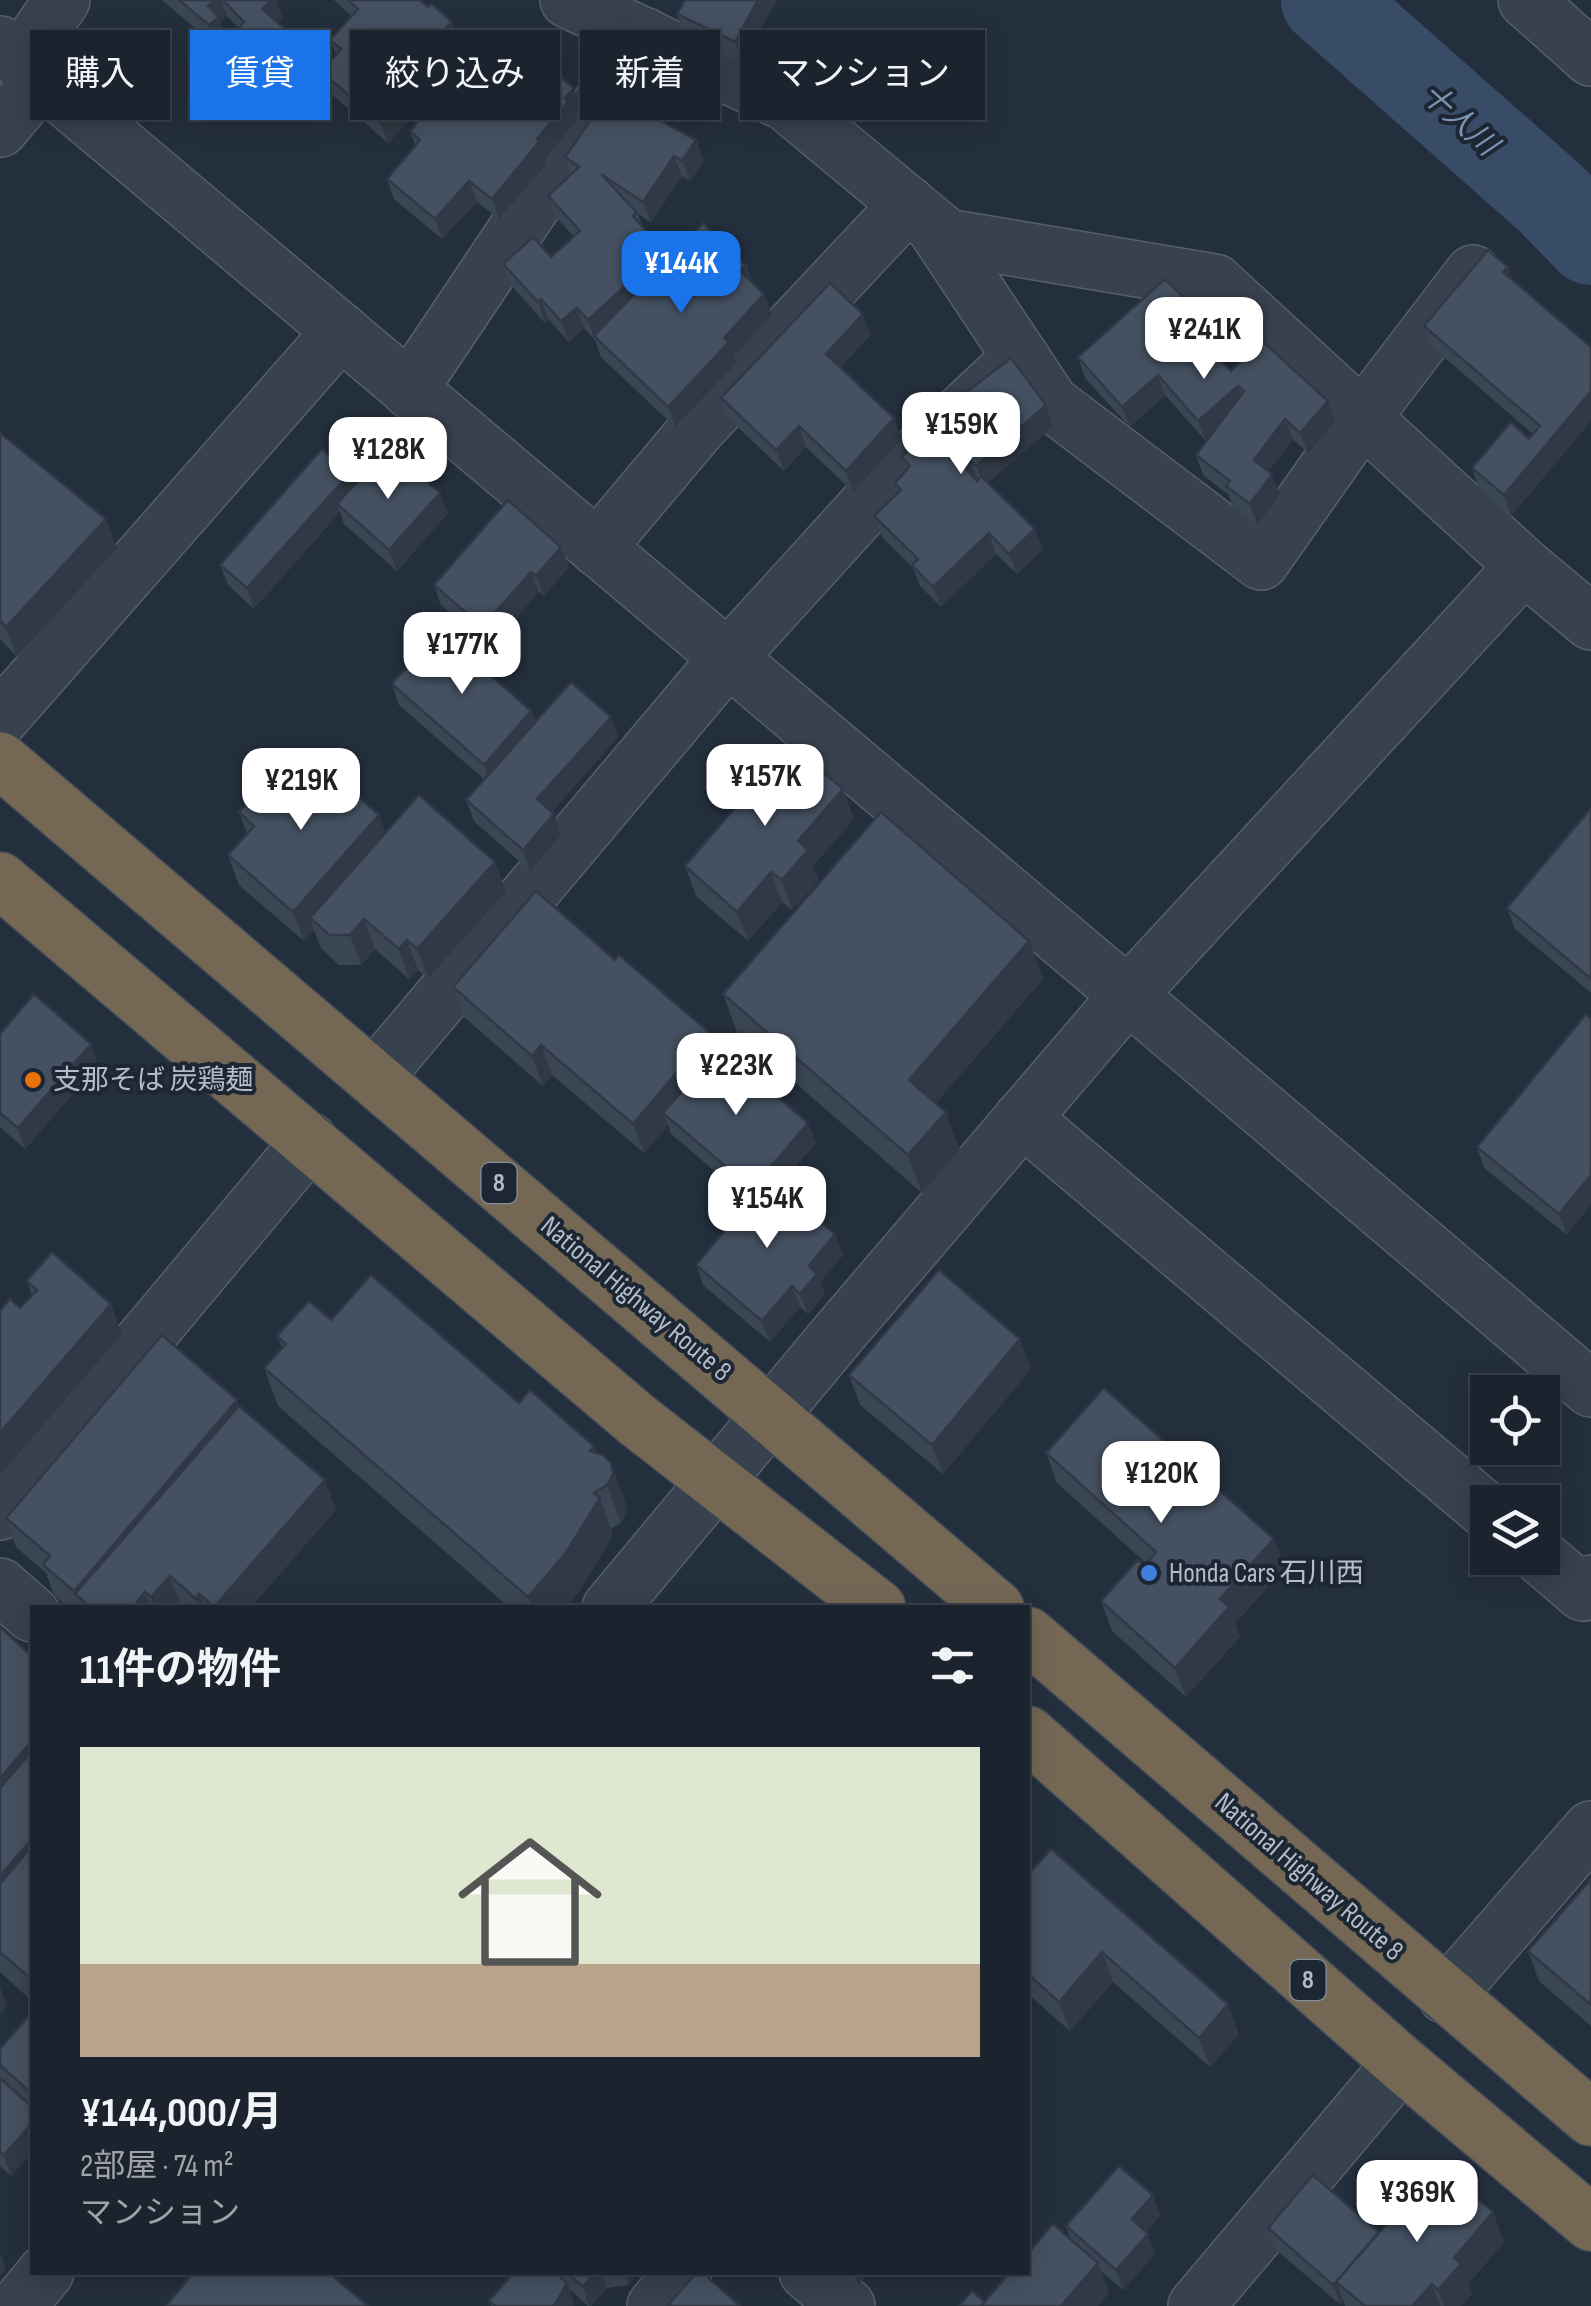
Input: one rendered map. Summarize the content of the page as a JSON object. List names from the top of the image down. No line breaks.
{"streets":{"highway":["8","National Highway Route 8"]},"water":["十人川"],"places":["支那そば 炭鶏麺","Honda Cars 石川西"],"page":{"chip":["購入","賃貸","絞り込み","新着","マンション"],"price":["¥144K","¥241K","¥159K","¥128K","¥177K","¥157K","¥219K","¥223K","¥154K","¥120K","¥369K"],"heading":"11件の物件","list":[{"name":"¥144,000/月","note":"2部屋 · 74 m² · マンション"}]}}
